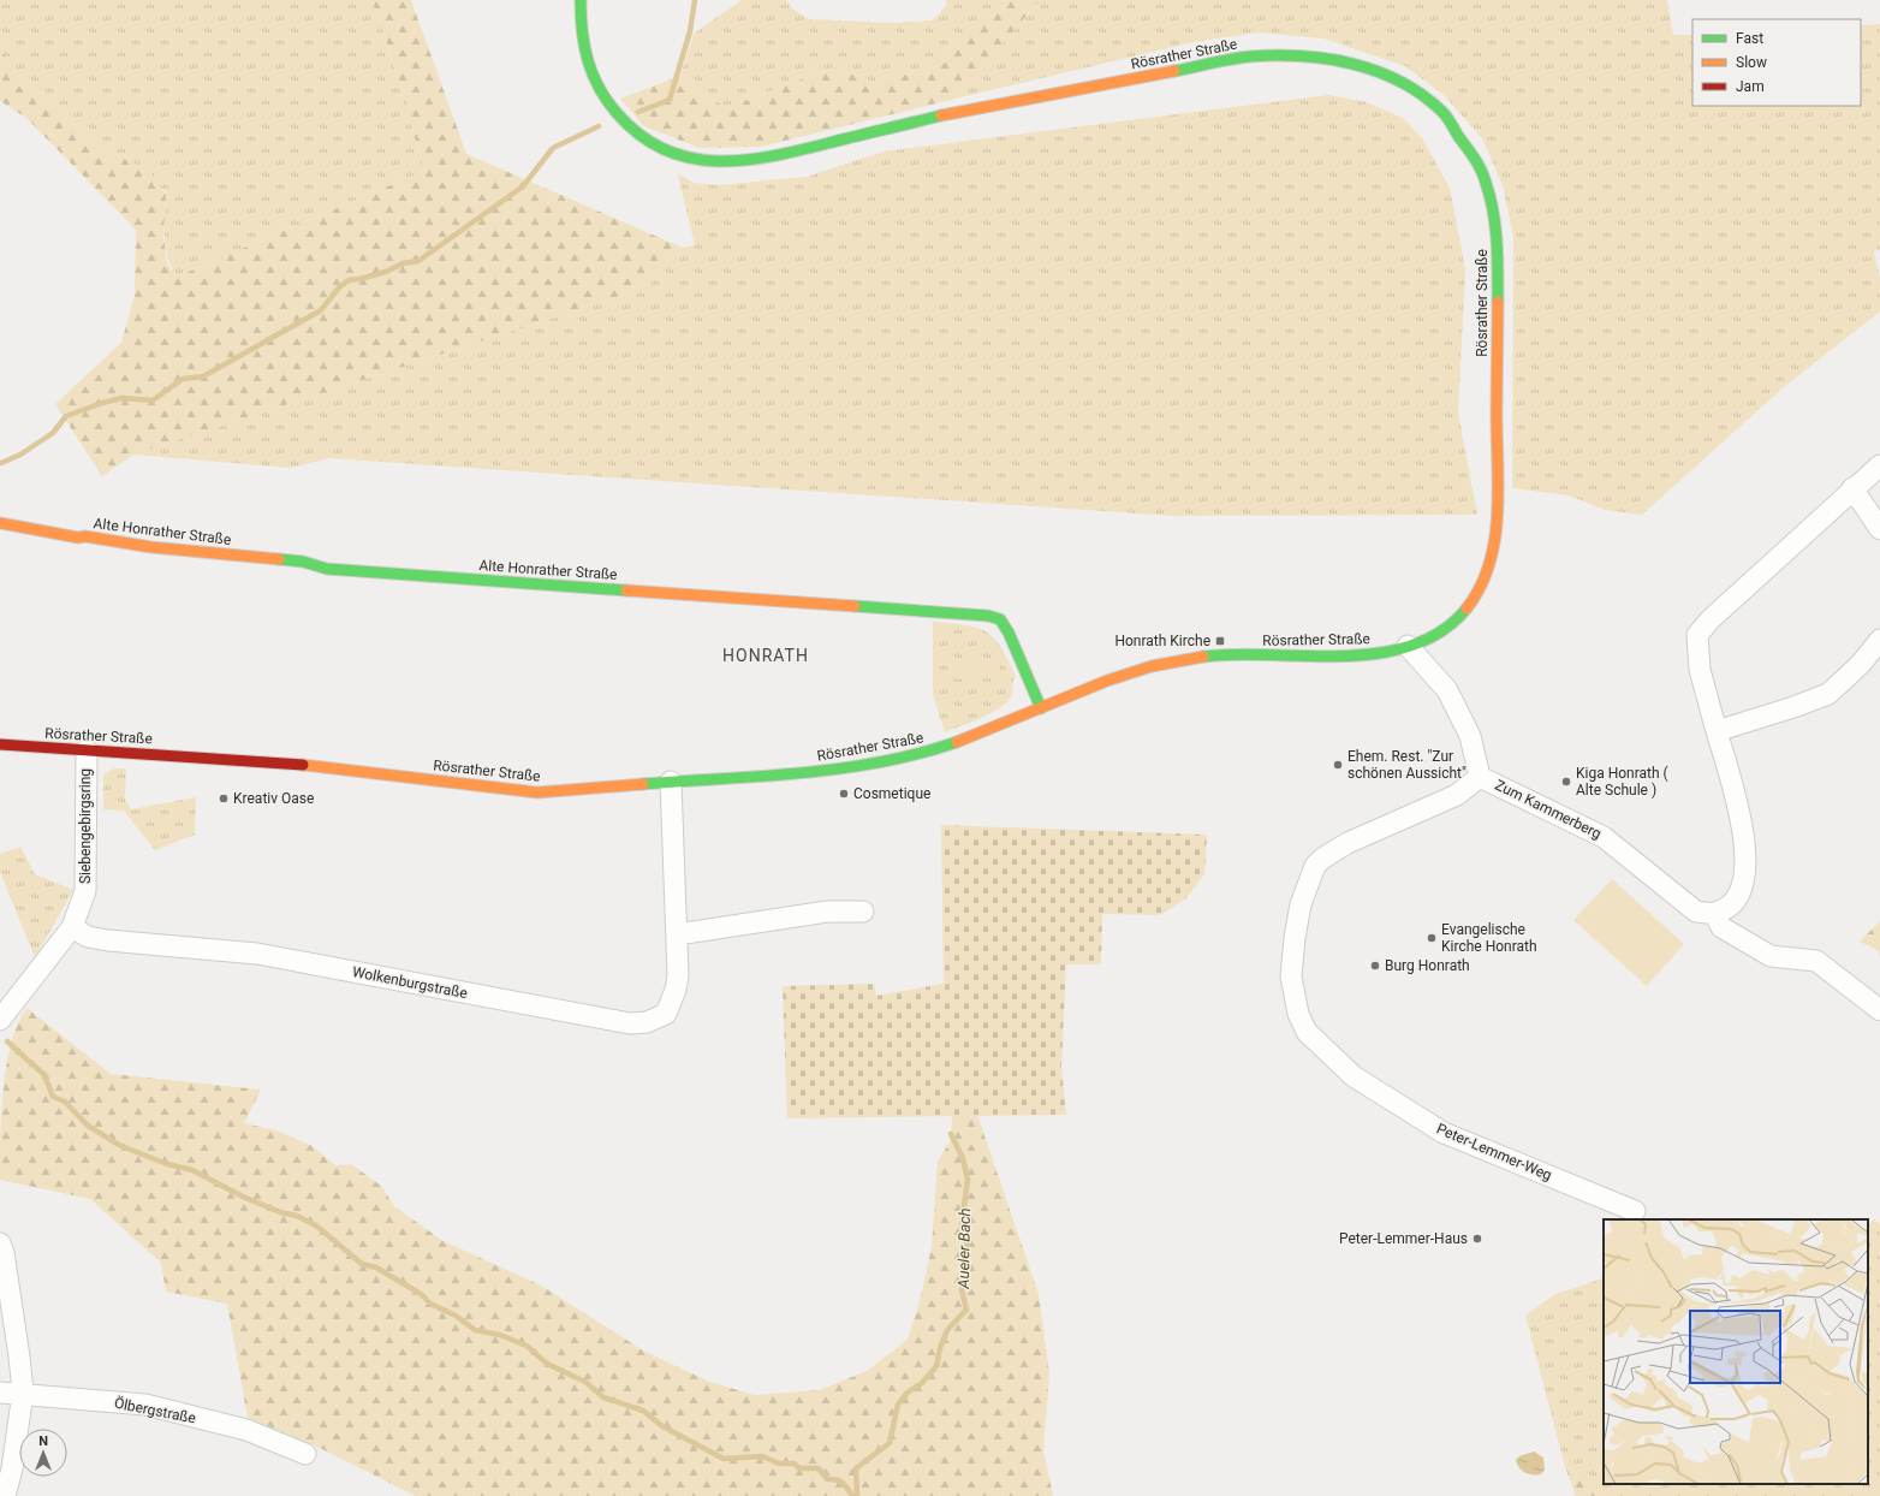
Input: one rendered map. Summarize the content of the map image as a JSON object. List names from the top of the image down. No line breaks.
{"streets":{"street":["Rösrather Straße","Alte Honrather Straße","Zum Kammerberg","Siebengebirgsring","Wolkenburgstraße","Peter-Lemmer-Weg","Ölbergstraße"]},"crossings":[["Rösrather Straße","Alte Honrather Straße"],["Rösrather Straße","Zum Kammerberg"],["Rösrather Straße","Siebengebirgsring"],["Rösrather Straße","Wolkenburgstraße"],["Zum Kammerberg","Peter-Lemmer-Weg"],["Siebengebirgsring","Wolkenburgstraße"]],"districts":["HONRATH"],"water":["Aueler Bach"],"places":{"transit":["Honrath Kirche"],"other":["Ehem. Rest. \"Zur schönen Aussicht\"","Kiga Honrath ( Alte Schule )","Cosmetique","Kreativ Oase","Evangelische Kirche Honrath","Burg Honrath","Peter-Lemmer-Haus"]},"legend":["Fast","Slow","Jam"],"north":"top"}
